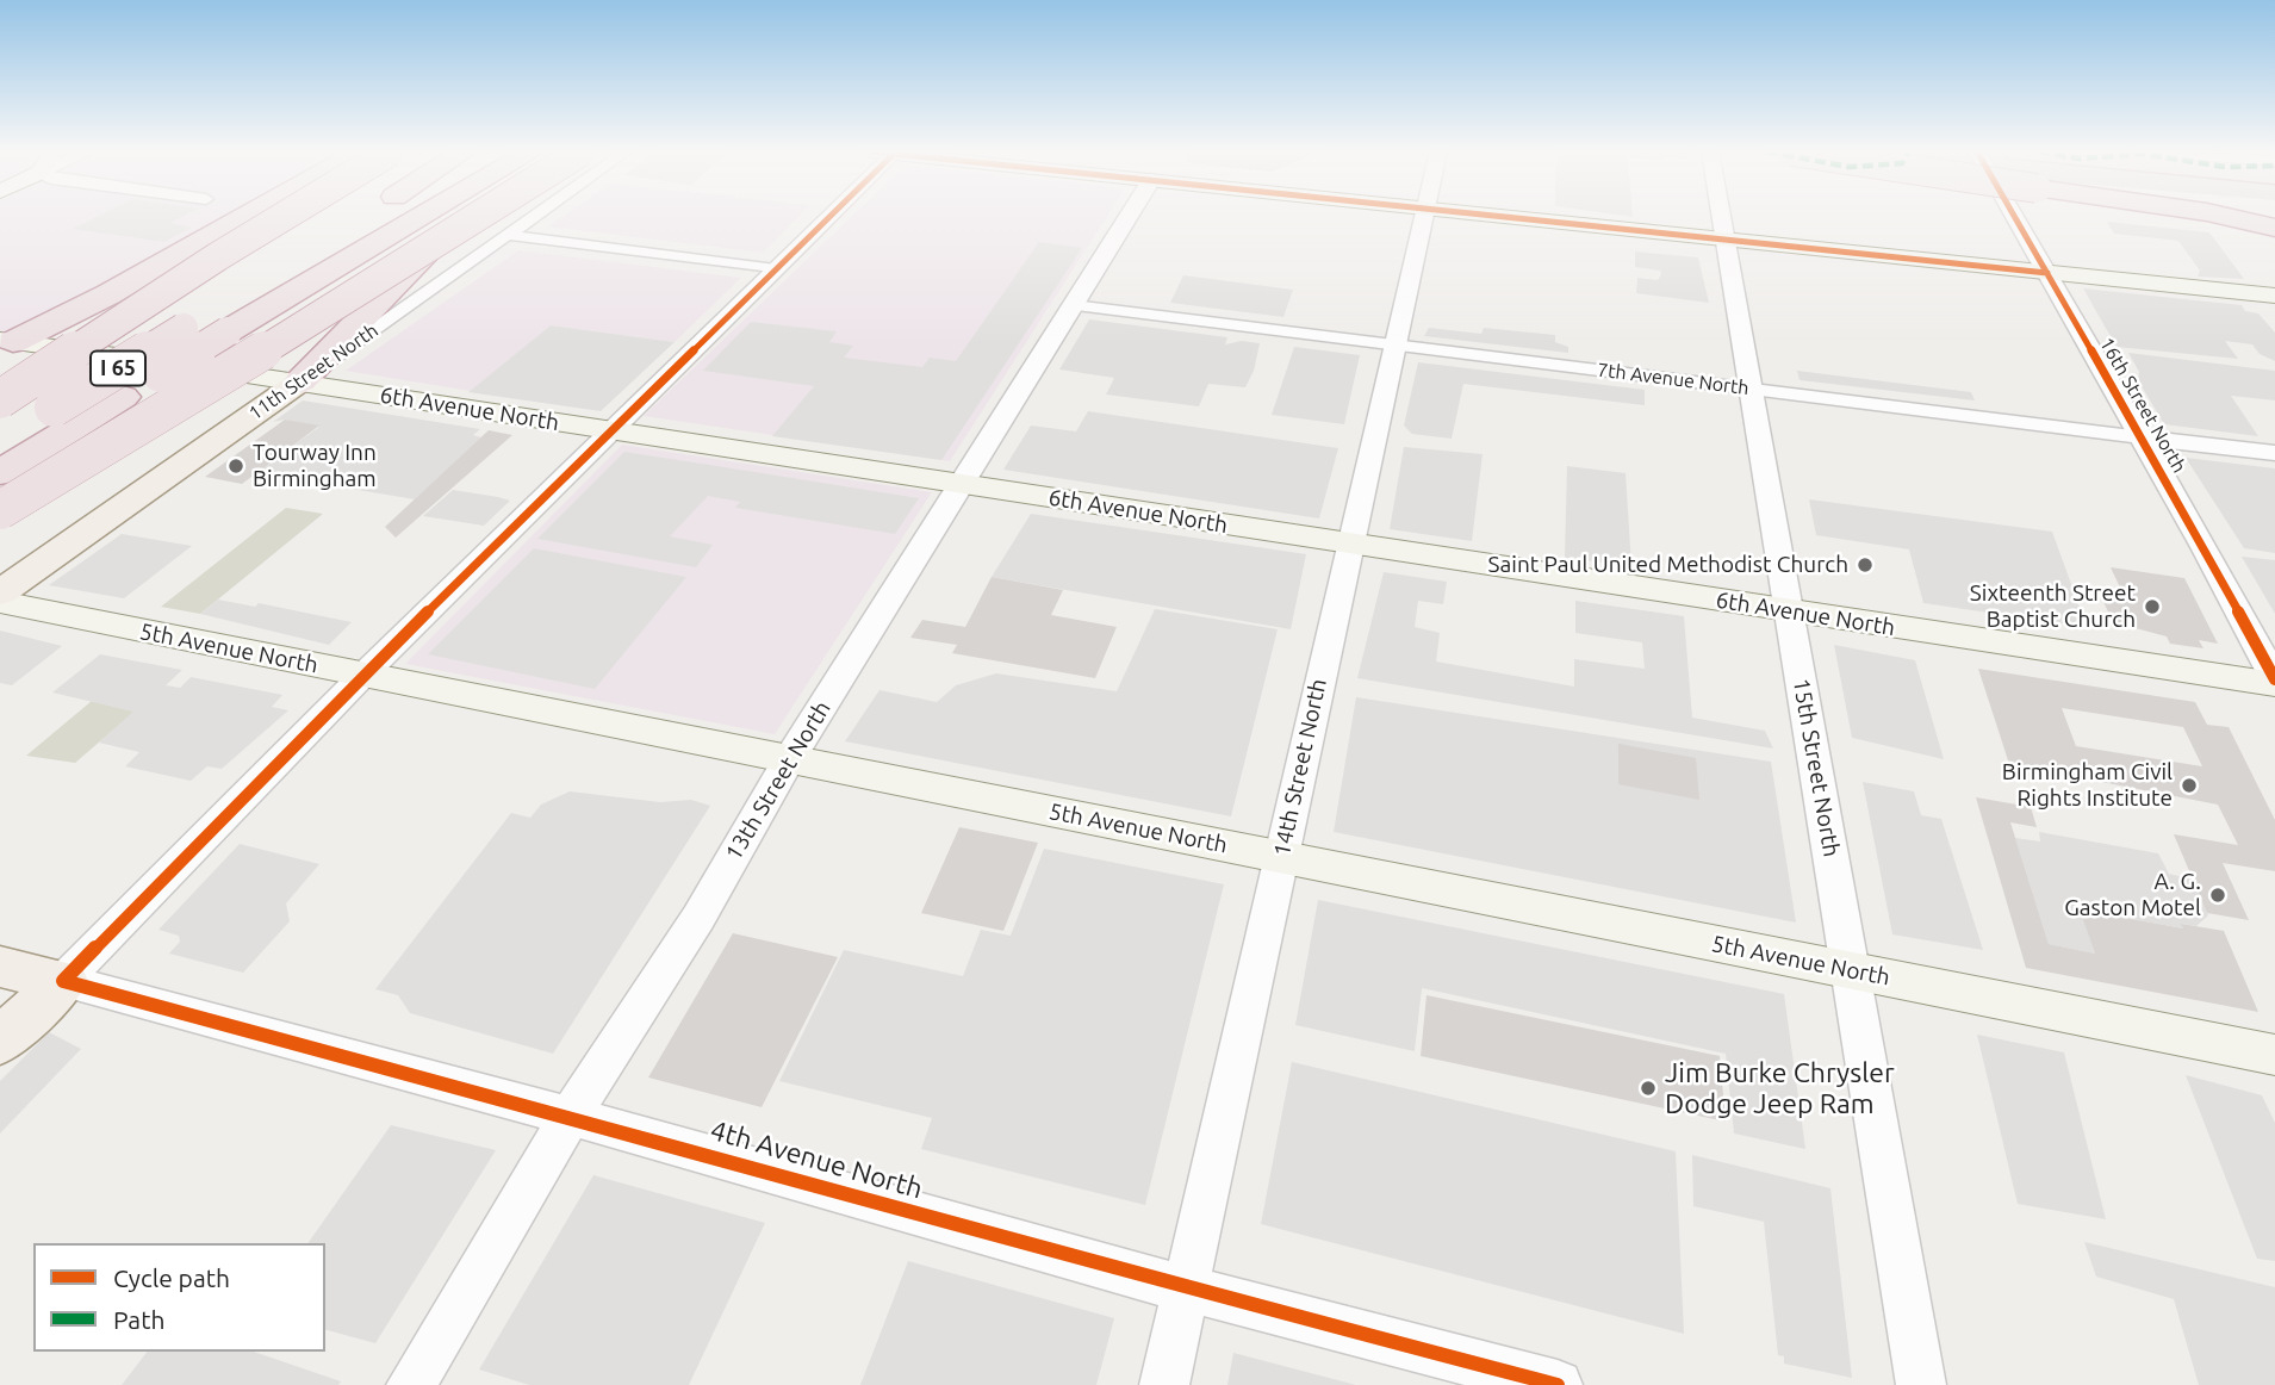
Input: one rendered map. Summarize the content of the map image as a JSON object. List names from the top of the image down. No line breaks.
{"streets":{"highway":["I 65"],"main road":["11th Street North","6th Avenue North","5th Avenue North","4th Avenue North"],"street":["7th Avenue North","16th Street North","14th Street North","15th Street North","13th Street North"]},"crossings":[["11th Street North","6th Avenue North"],["7th Avenue North","16th Street North"],["7th Avenue North","14th Street North"],["7th Avenue North","15th Street North"],["7th Avenue North","13th Street North"],["16th Street North","6th Avenue North"],["6th Avenue North","14th Street North"],["6th Avenue North","15th Street North"],["6th Avenue North","13th Street North"],["5th Avenue North","14th Street North"],["5th Avenue North","15th Street North"],["5th Avenue North","13th Street North"],["14th Street North","4th Avenue North"],["13th Street North","4th Avenue North"]],"places":["Tourway Inn Birmingham","Saint Paul United Methodist Church","Sixteenth Street Baptist Church","Birmingham Civil Rights Institute","A. G. Gaston Motel","Jim Burke Chrysler Dodge Jeep Ram"],"legend":["Cycle path","Path"]}
